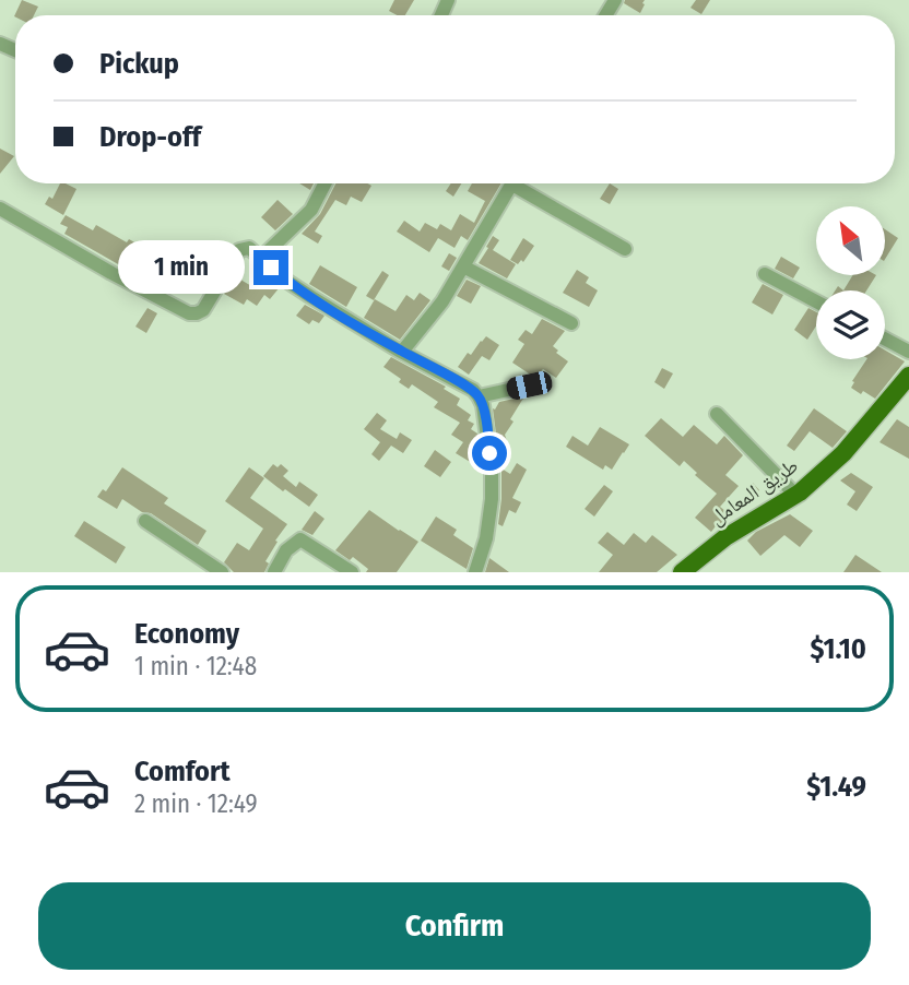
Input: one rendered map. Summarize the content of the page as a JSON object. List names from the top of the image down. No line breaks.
{"streets":{"main road":["طريق المعامل"]},"north":"top left","page":{"banner":["Pickup","Drop-off"],"bubble":"1 min","list":[{"name":"Economy","note":"1 min · 12:48","value":"$1.10"},{"name":"Comfort","note":"2 min · 12:49","value":"$1.49"}],"buttons":"Confirm"}}
